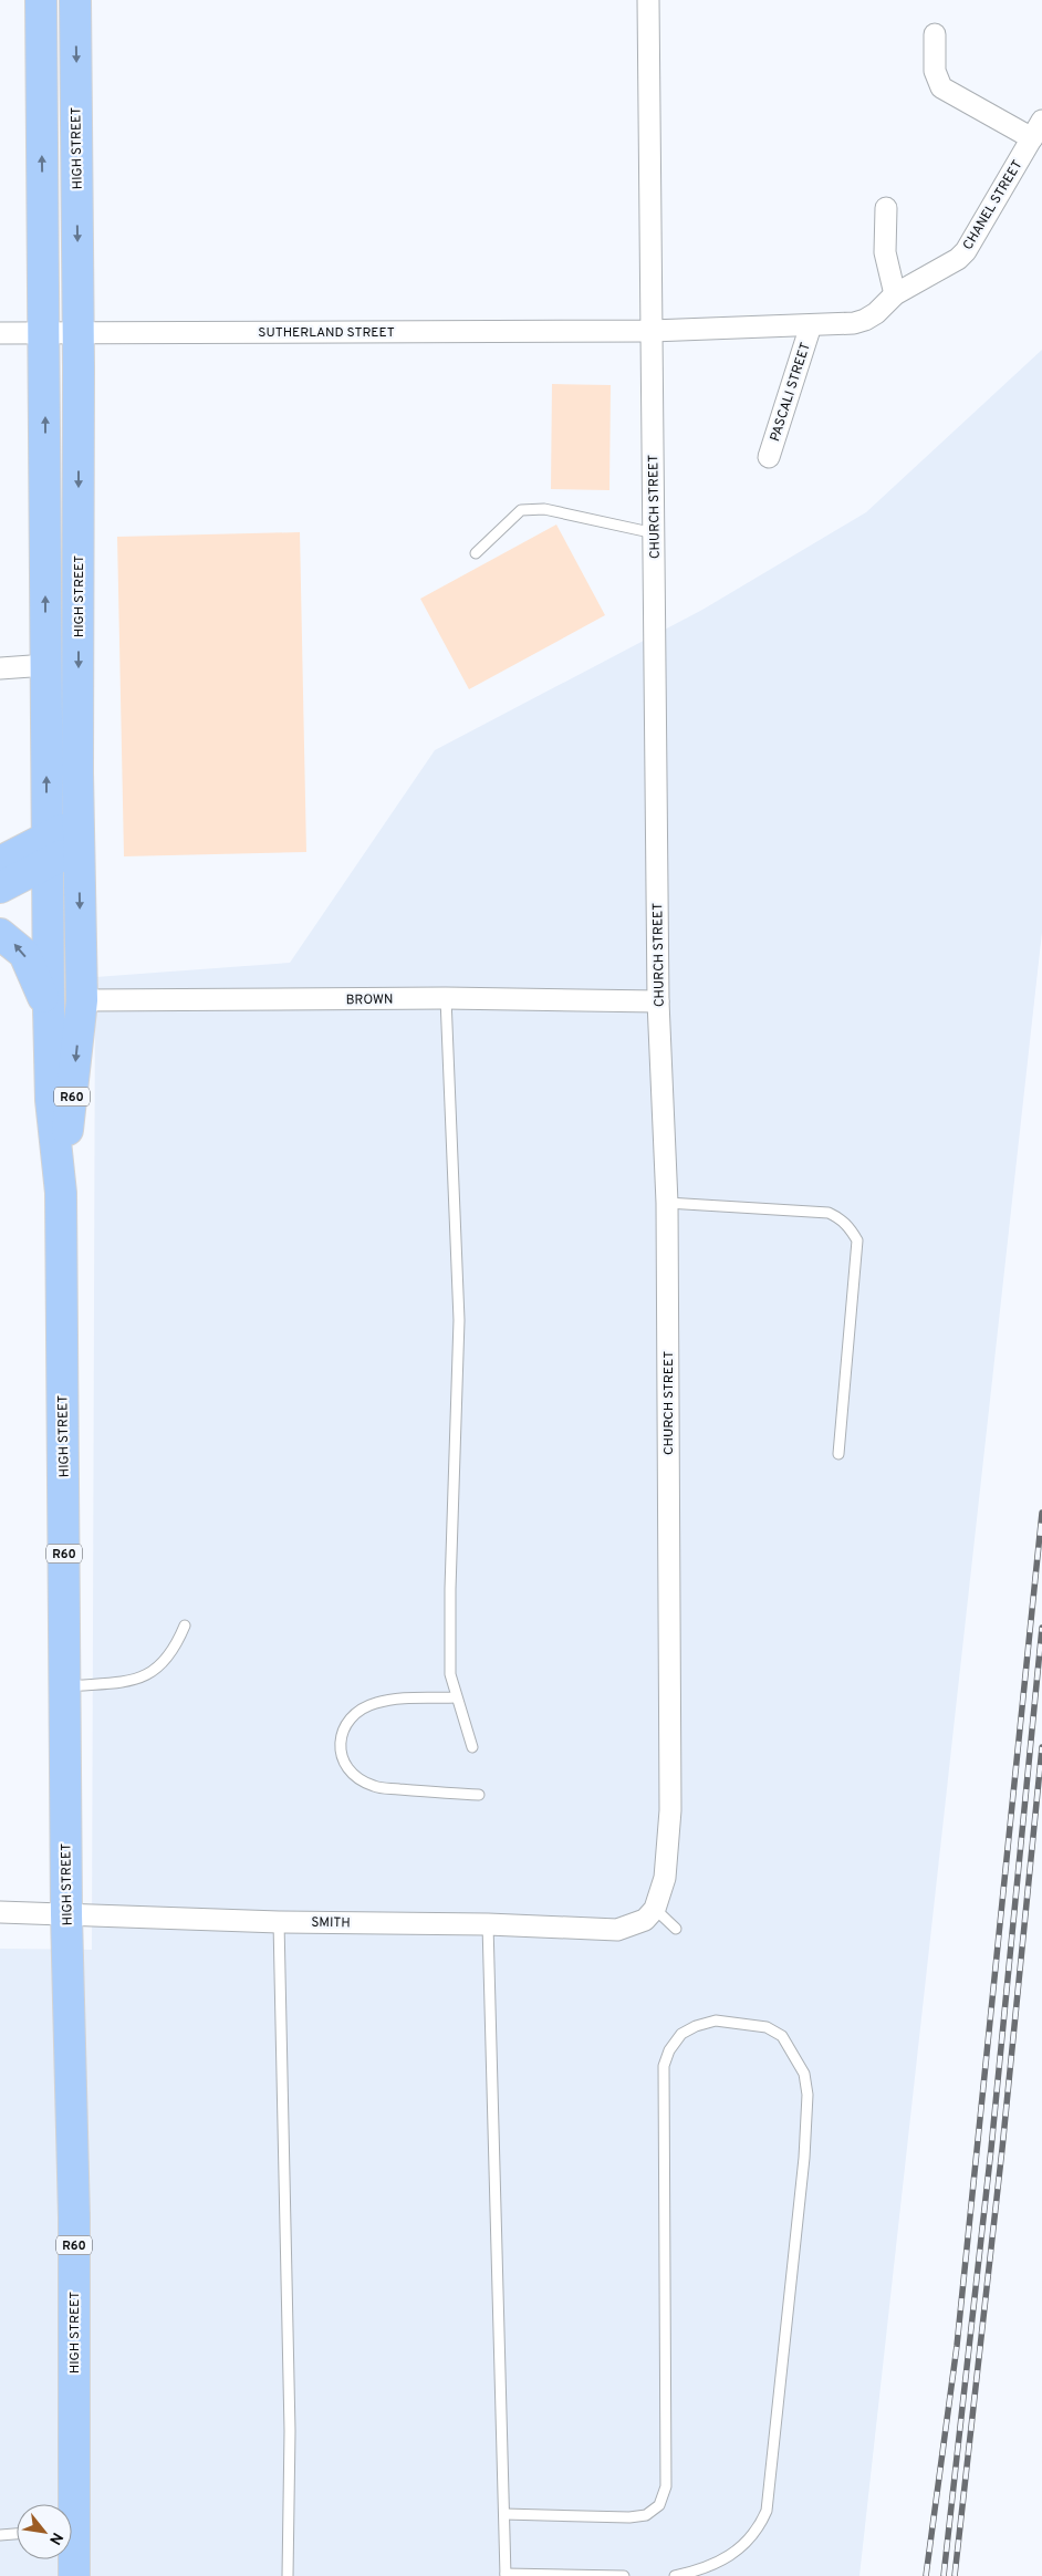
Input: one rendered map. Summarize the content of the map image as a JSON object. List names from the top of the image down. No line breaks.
{"streets":{"main road":["HIGH STREET","R60"],"street":["CHANEL STREET","SUTHERLAND STREET","PASCALI STREET","CHURCH STREET","BROWN","SMITH"]},"crossings":[["HIGH STREET","SUTHERLAND STREET"],["HIGH STREET","BROWN"],["HIGH STREET","SMITH"],["CHANEL STREET","SUTHERLAND STREET"],["CHANEL STREET","PASCALI STREET"],["SUTHERLAND STREET","PASCALI STREET"],["SUTHERLAND STREET","CHURCH STREET"],["CHURCH STREET","BROWN"],["CHURCH STREET","SMITH"]],"north":"bottom right"}
